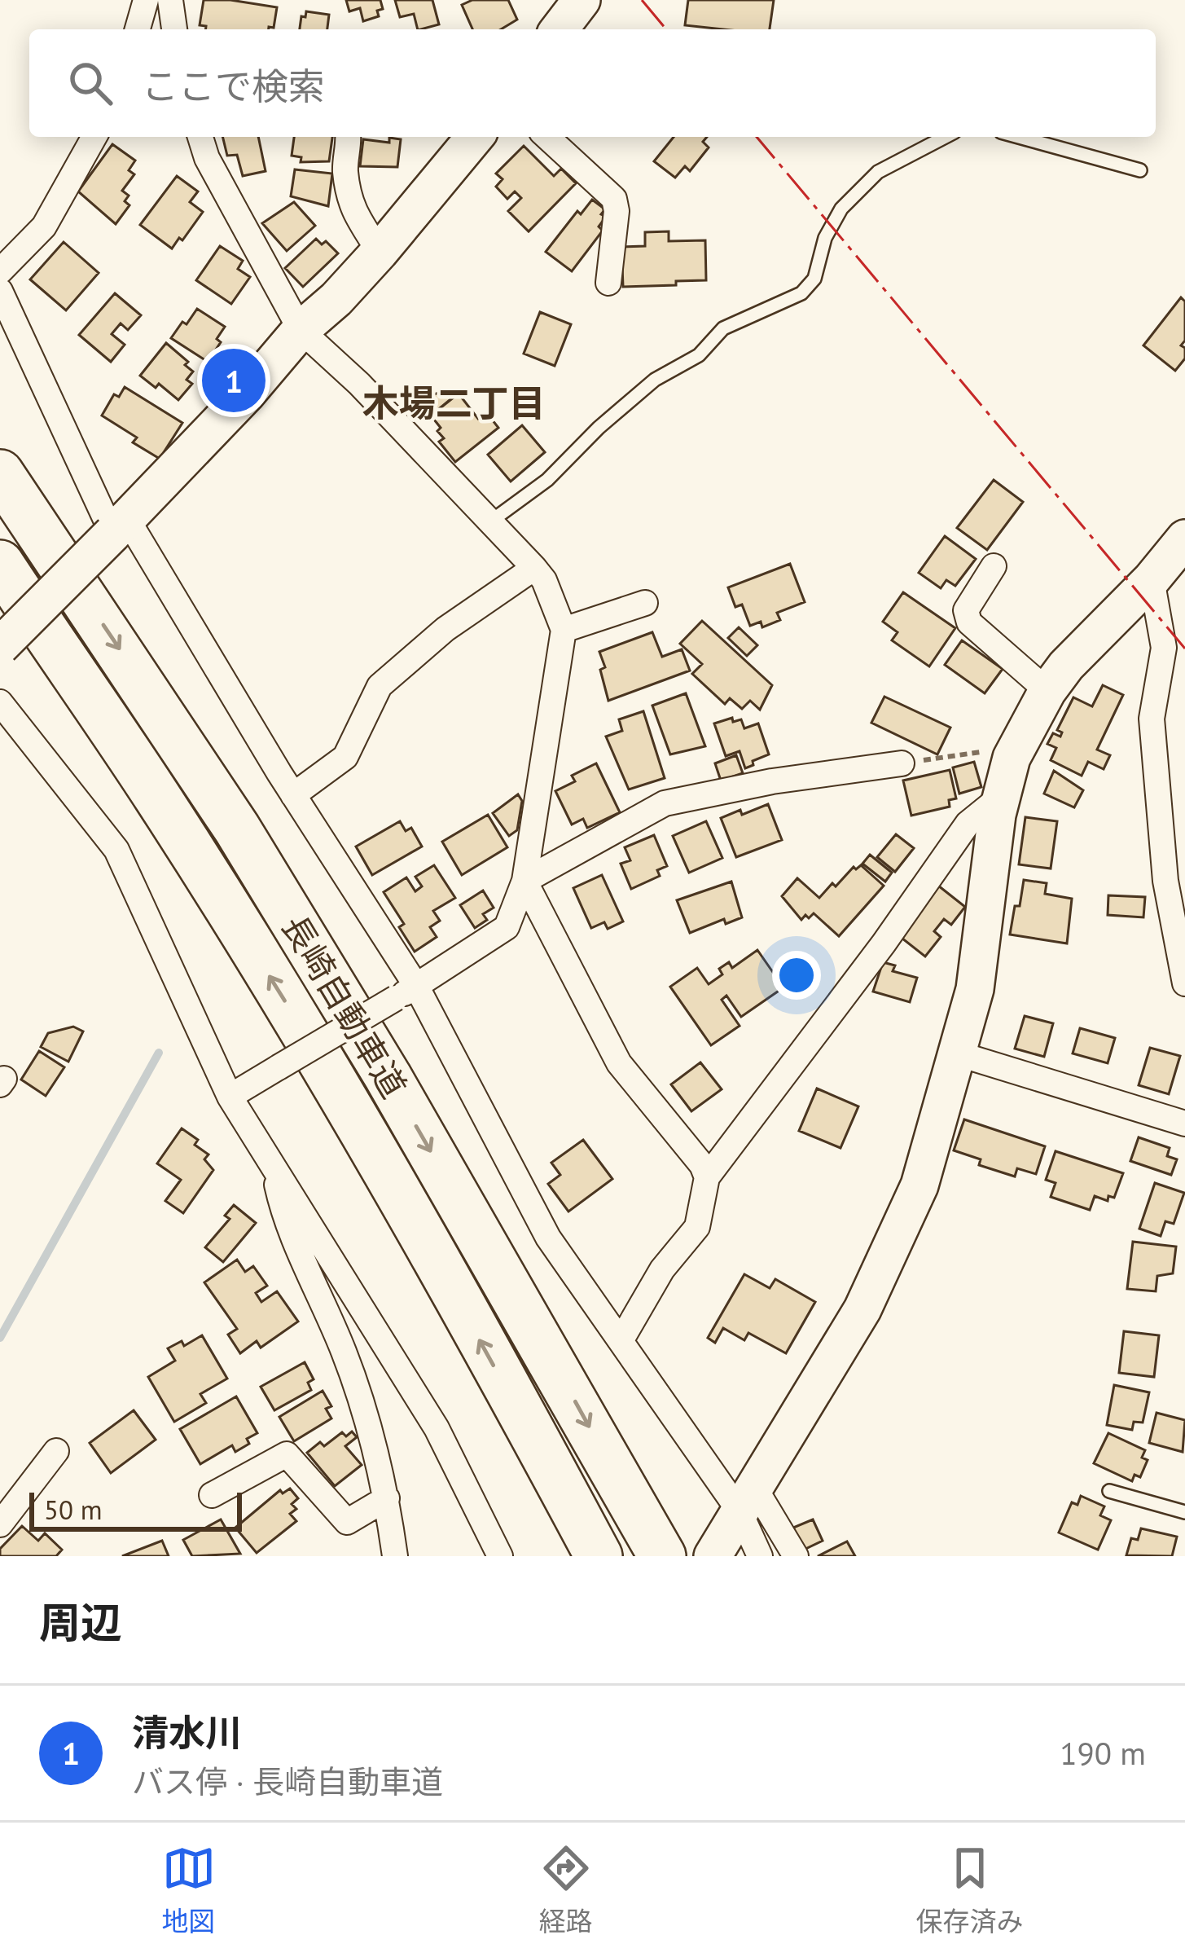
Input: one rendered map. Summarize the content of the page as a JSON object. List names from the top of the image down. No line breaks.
{"streets":{"highway":["長崎自動車道"]},"districts":["木場二丁目"],"scale_bar":"50 m","page":{"search":"ここで検索","pins":"1","scale":"50 m","heading":"周辺","list":[{"mark":"1","name":"清水川","note":"バス停 · 長崎自動車道","value":"190 m"}],"nav":["地図","経路","保存済み"]}}
